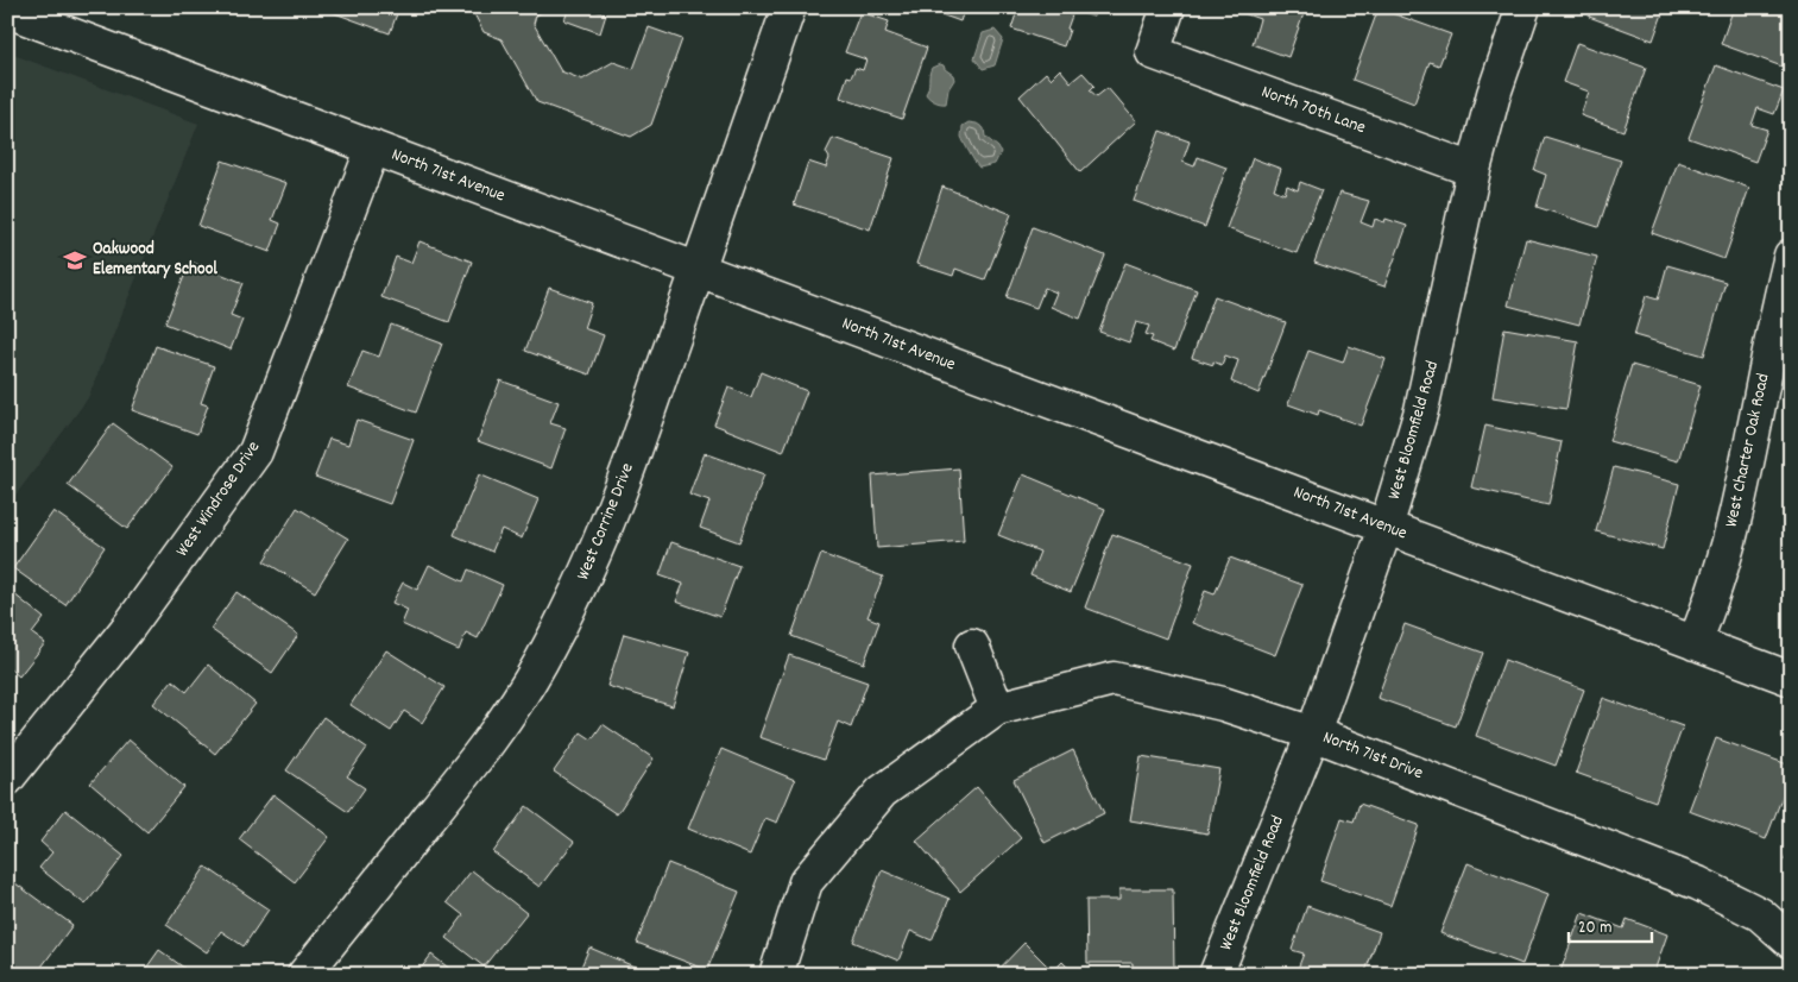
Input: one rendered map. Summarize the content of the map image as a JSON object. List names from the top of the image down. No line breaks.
{"streets":{"street":["North 70th Lane","North 71st Avenue","West Bloomfield Road","West Charter Oak Road","West Windrose Drive","West Corrine Drive","North 71st Drive"]},"crossings":[["North 70th Lane","West Bloomfield Road"],["North 71st Avenue","West Bloomfield Road"],["North 71st Avenue","West Charter Oak Road"],["North 71st Avenue","West Windrose Drive"],["North 71st Avenue","West Corrine Drive"],["West Bloomfield Road","North 71st Drive"]],"places":{"school or university":["Oakwood Elementary School"]},"scale_bar":"20 m"}
